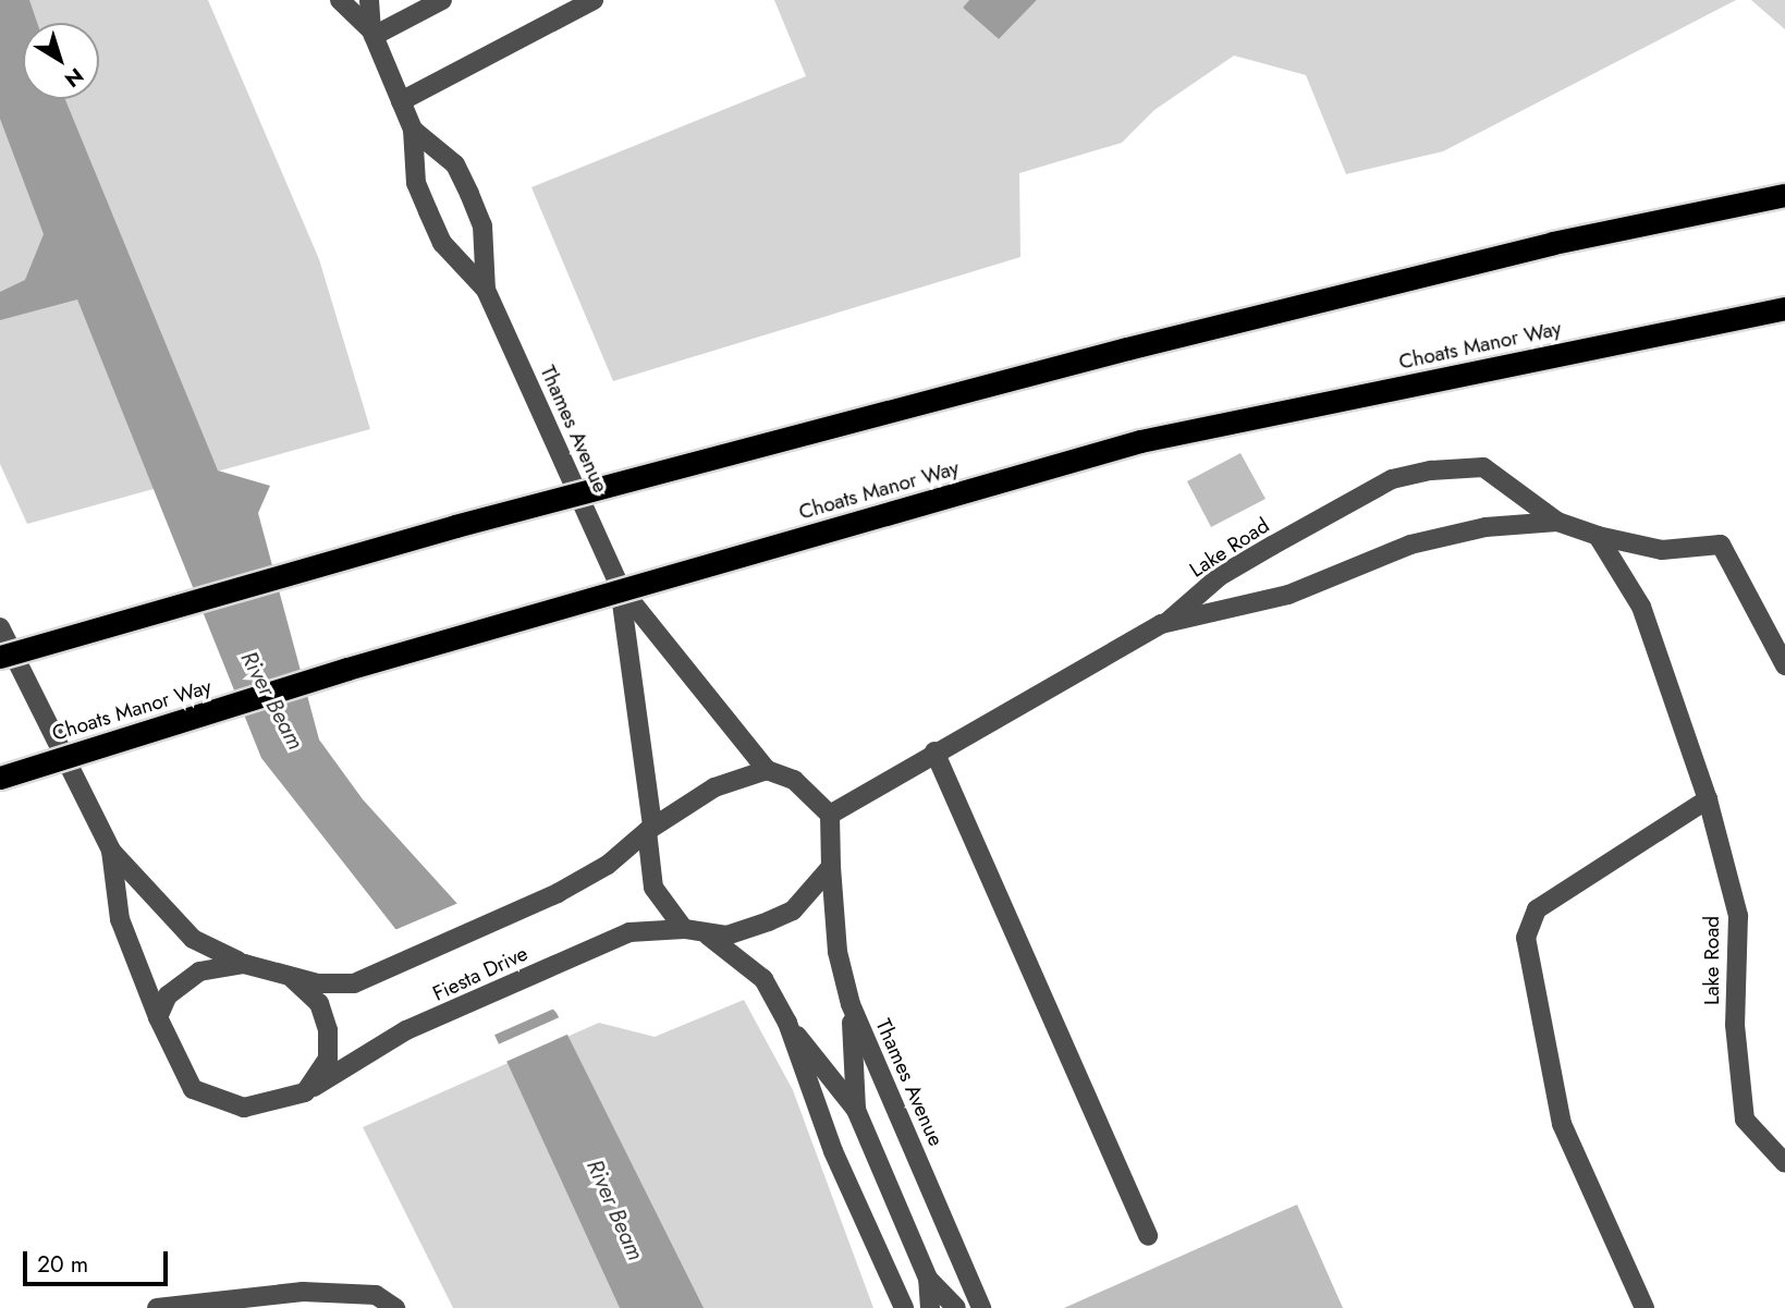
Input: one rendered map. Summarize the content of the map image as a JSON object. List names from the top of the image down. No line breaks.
{"streets":{"highway":["Choats Manor Way"],"street":["Thames Avenue","Lake Road","Fiesta Drive"]},"crossings":[["Thames Avenue","Fiesta Drive"]],"water":["River Beam"],"scale_bar":"20 m","north":"bottom right"}
